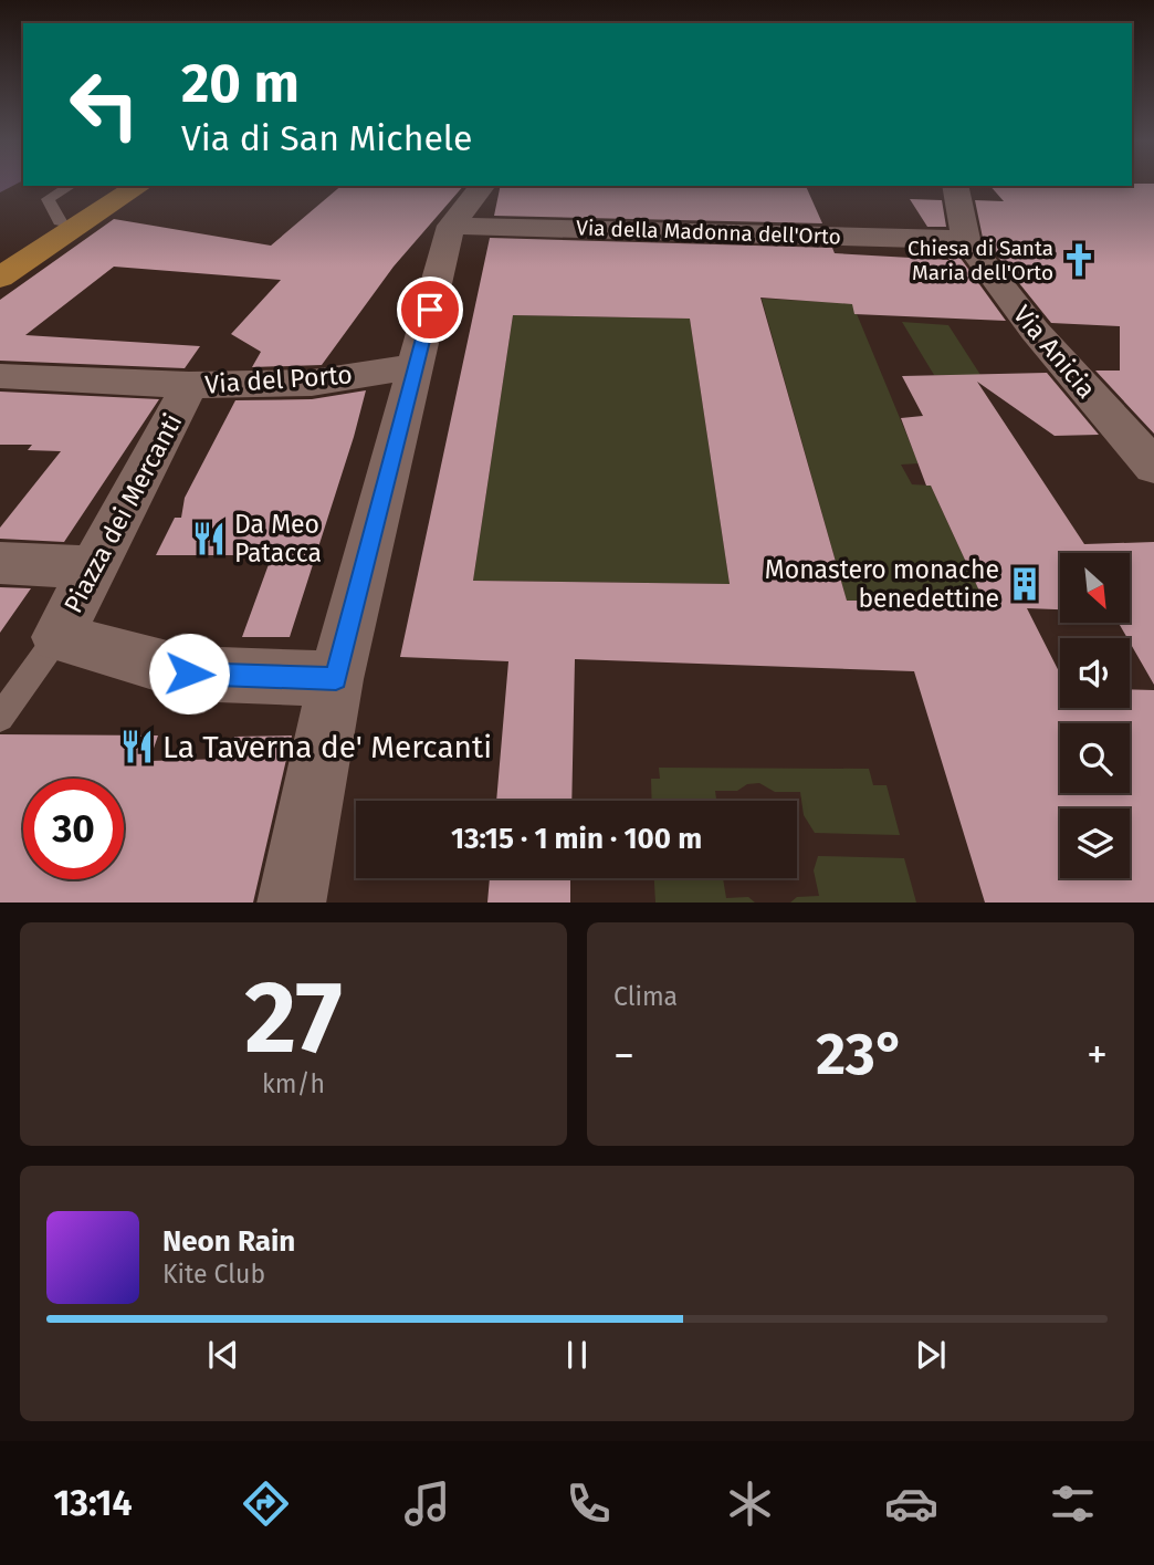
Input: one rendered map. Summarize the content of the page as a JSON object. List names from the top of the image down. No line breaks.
{"streets":{"street":["Via della Madonna dell'Orto","Via Anicia","Via del Porto","Piazza dei Mercanti"]},"crossings":[["Via della Madonna dell'Orto","Via Anicia"],["Via del Porto","Piazza dei Mercanti"]],"places":{"church":["Chiesa di Santa Maria dell'Orto"],"restaurant":["Da Meo Patacca","La Taverna de' Mercanti"],"building":["Monastero monache benedettine"]},"north":"bottom right","page":{"turn":["20 m","Via di San Michele"],"limit":"30","trip":"13:15 · 1 min · 100 m","tile":[["27","km/h"],"Clima"],"heat":["−","23°","+"],"song":["Neon Rain","Kite Club"],"tabs":"13:14"}}
